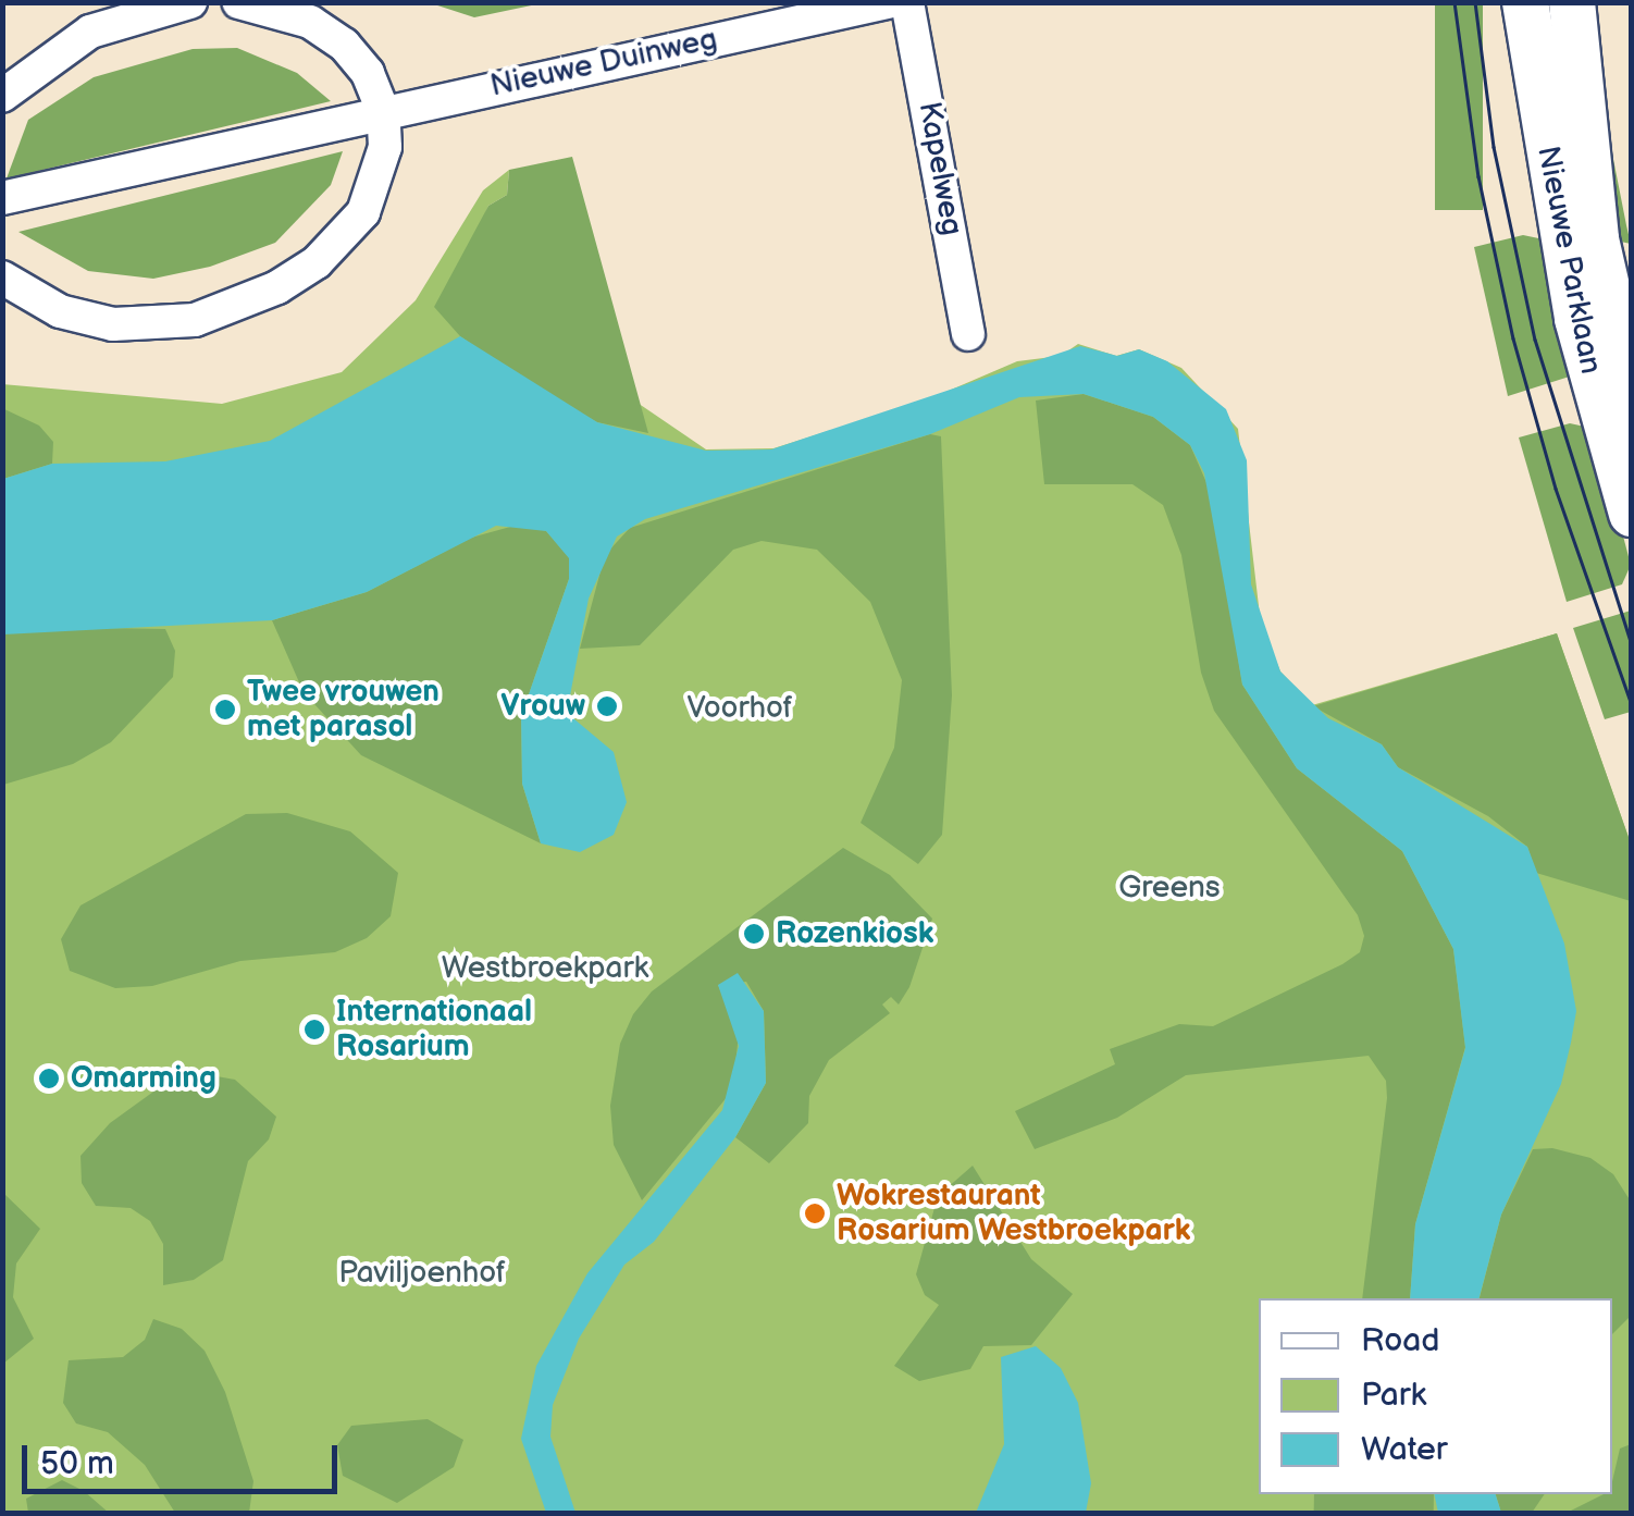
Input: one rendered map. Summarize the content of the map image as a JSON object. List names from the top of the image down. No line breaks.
{"streets":{"main road":["Nieuwe Parklaan"],"street":["Nieuwe Duinweg","Kapelweg"]},"parks":["Voorhof","Greens","Westbroekpark","Paviljoenhof"],"places":["Vrouw","Twee vrouwen met parasol","Rozenkiosk","Internationaal Rosarium","Omarming","Wokrestaurant Rosarium Westbroekpark"],"legend":["Road","Park","Water"],"scale_bar":"50 m"}
